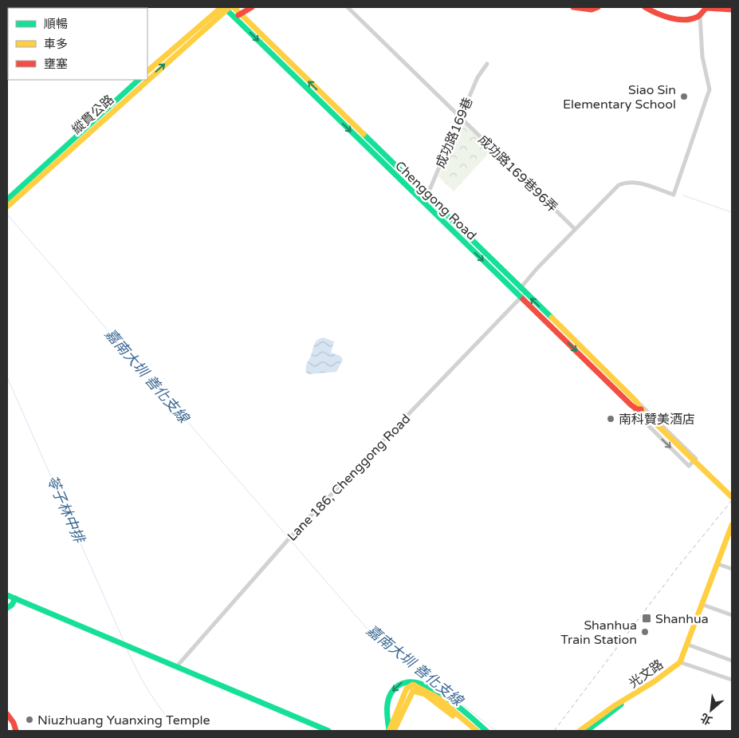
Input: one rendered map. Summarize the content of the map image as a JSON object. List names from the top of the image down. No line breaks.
{"streets":{"main road":["縱貫公路","Chenggong Road","光文路"],"street":["成功路169巷","成功路169巷96弄","Lane 186, Chenggong Road"]},"crossings":[["縱貫公路","Chenggong Road"],["成功路169巷","成功路169巷96弄"],["成功路169巷","Chenggong Road"],["Chenggong Road","Lane 186, Chenggong Road"]],"water":["嘉南大圳 善化支線","苓子林中排"],"places":{"other":["Siao Sin Elementary School","南科贊美酒店","Shanhua Train Station","Niuzhuang Yuanxing Temple"],"transit":["Shanhua"]},"legend":["順暢","車多","壅塞"],"north":"bottom left"}
